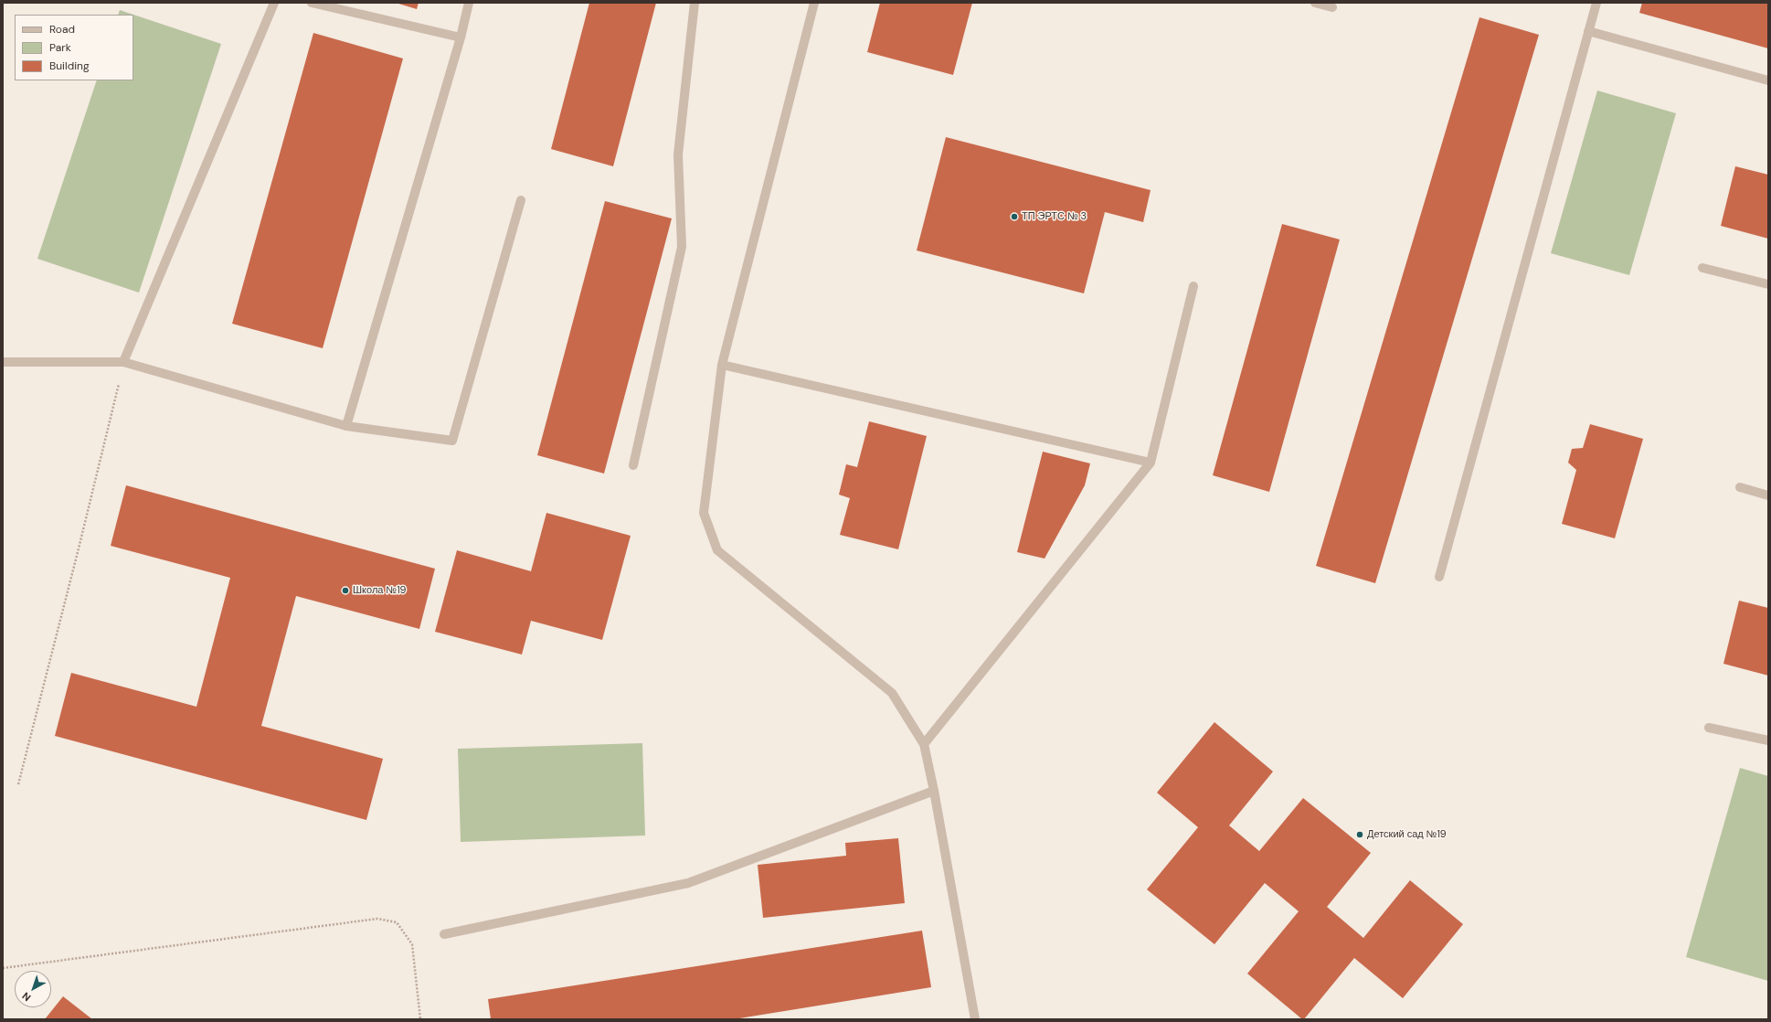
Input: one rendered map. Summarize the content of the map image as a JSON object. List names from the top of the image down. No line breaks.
{"places":["ТП ЭРТС № 3","Школа №19","Детский сад №19"],"legend":["Road","Park","Building"],"north":"bottom left"}
